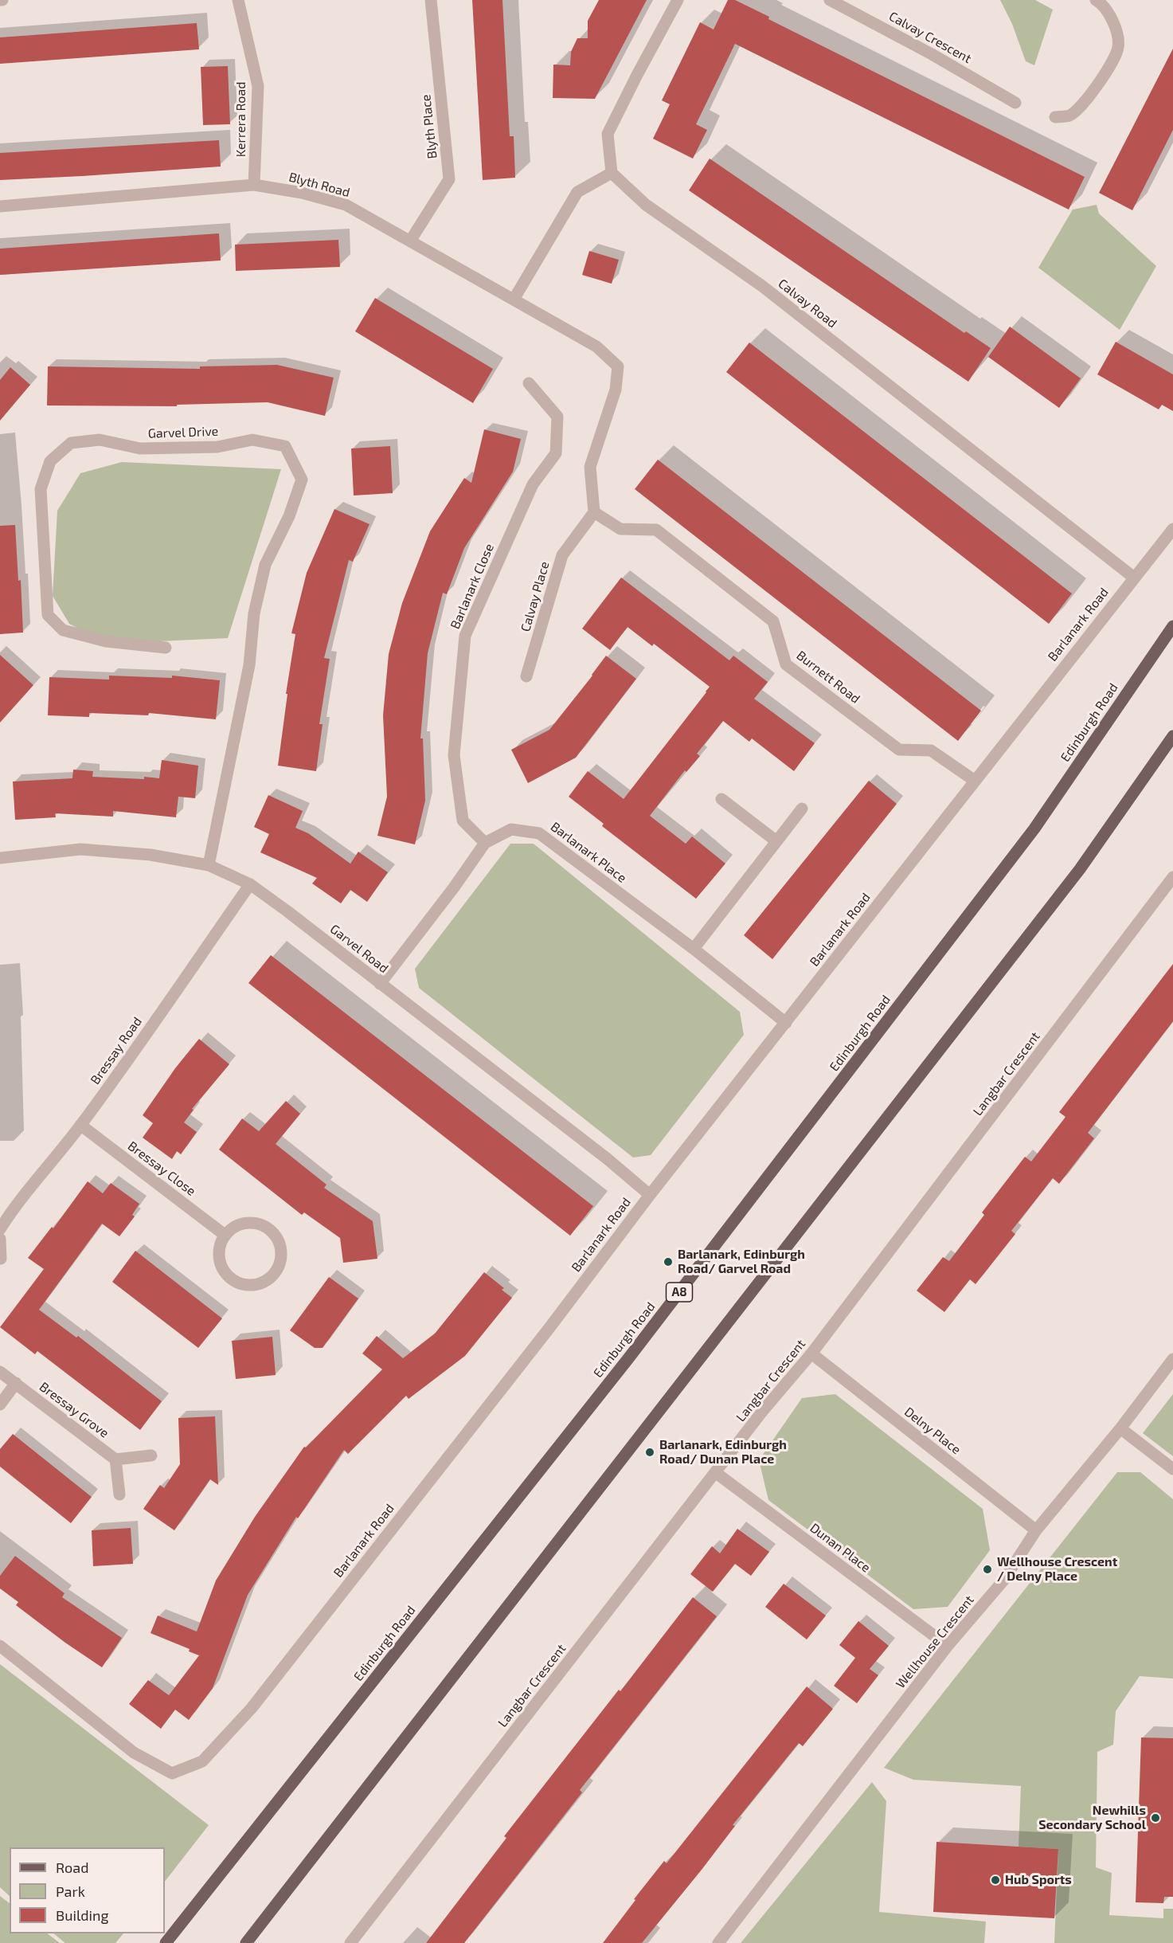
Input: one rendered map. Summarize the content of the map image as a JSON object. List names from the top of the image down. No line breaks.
{"streets":{"main road":["Edinburgh Road","A8"],"street":["Calvay Crescent","Kerrera Road","Blyth Place","Blyth Road","Calvay Road","Garvel Drive","Barlanark Close","Calvay Place","Barlanark Road","Burnett Road","Barlanark Place","Garvel Road","Bressay Road","Langbar Crescent","Bressay Close","Bressay Grove","Delny Place","Dunan Place","Wellhouse Crescent"]},"crossings":[["Kerrera Road","Blyth Road"],["Blyth Place","Blyth Road"],["Blyth Road","Calvay Place"],["Blyth Road","Burnett Road"],["Calvay Road","Barlanark Road"],["Garvel Drive","Garvel Road"],["Barlanark Close","Barlanark Place"],["Calvay Place","Burnett Road"],["Barlanark Road","Burnett Road"],["Barlanark Road","Barlanark Place"],["Barlanark Road","Garvel Road"],["Barlanark Place","Garvel Road"],["Garvel Road","Bressay Road"],["Bressay Road","Bressay Close"],["Langbar Crescent","Delny Place"],["Langbar Crescent","Dunan Place"],["Delny Place","Wellhouse Crescent"],["Dunan Place","Wellhouse Crescent"]],"places":["Barlanark, Edinburgh Road/ Garvel Road","Barlanark, Edinburgh Road/ Dunan Place","Wellhouse Crescent / Delny Place","Newhills Secondary School","Hub Sports"],"legend":["Road","Park","Building"]}
